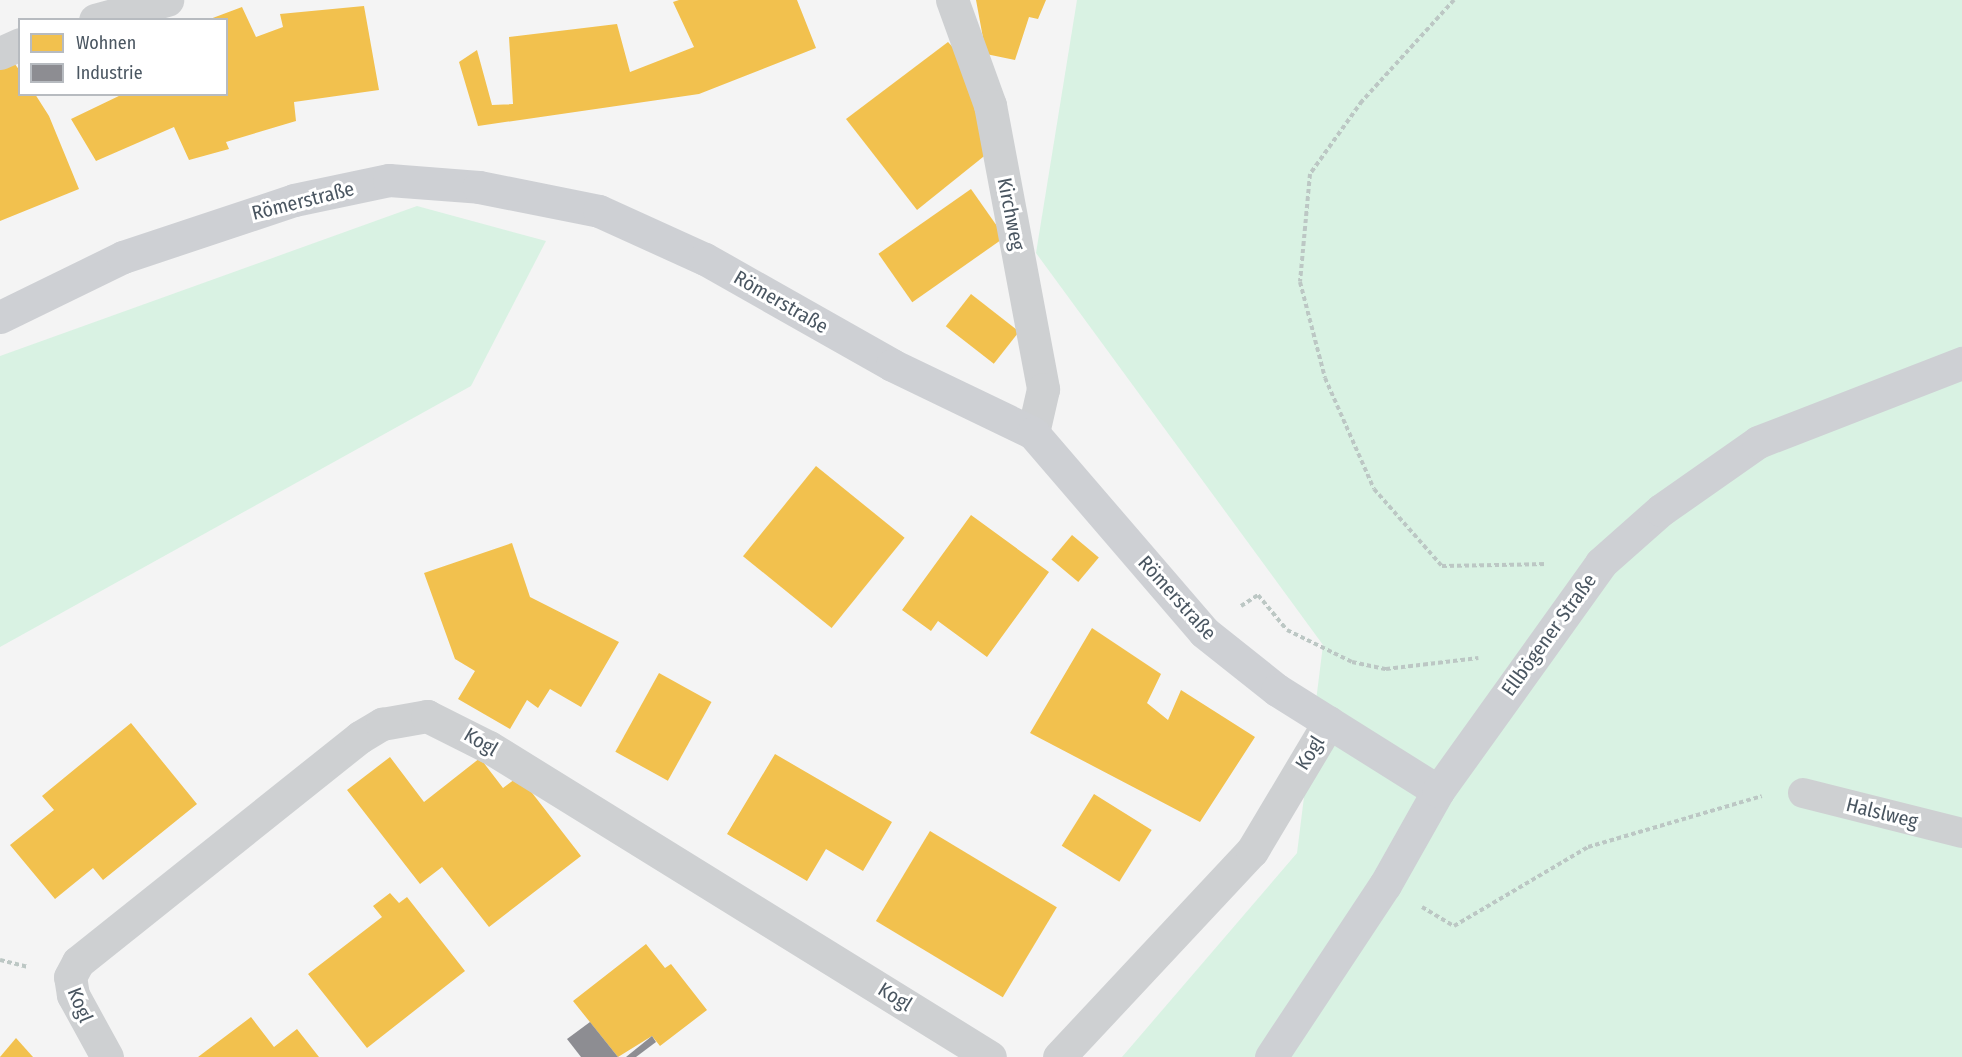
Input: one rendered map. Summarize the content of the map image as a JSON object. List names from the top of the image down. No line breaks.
{"streets":{"street":["Römerstraße","Kirchweg","Ellbögener Straße","Kogl"],"lane":["Halslweg"]},"crossings":[["Römerstraße","Kirchweg"],["Römerstraße","Ellbögener Straße"],["Römerstraße","Kogl"]],"legend":["Wohnen","Industrie"]}
